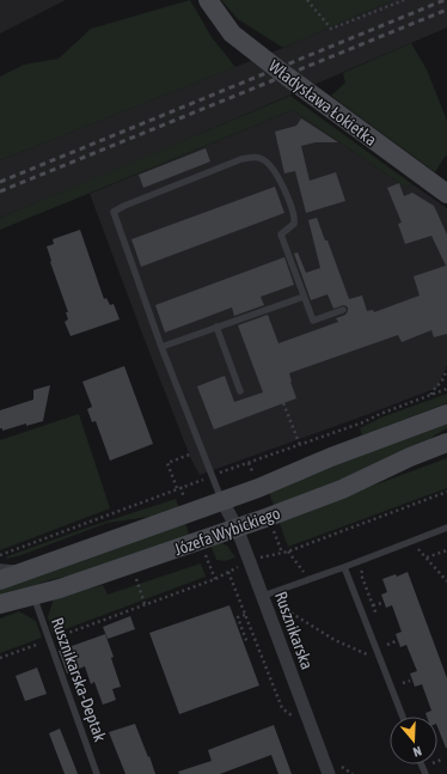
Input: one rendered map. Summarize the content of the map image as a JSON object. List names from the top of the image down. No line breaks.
{"streets":{"street":["Władysława Łokietka","Józefa Wybickiego","Rusznikarska"],"lane":["Rusznikarska-Deptak"]},"crossings":[["Józefa Wybickiego","Rusznikarska"],["Józefa Wybickiego","Rusznikarska-Deptak"]],"north":"bottom"}
